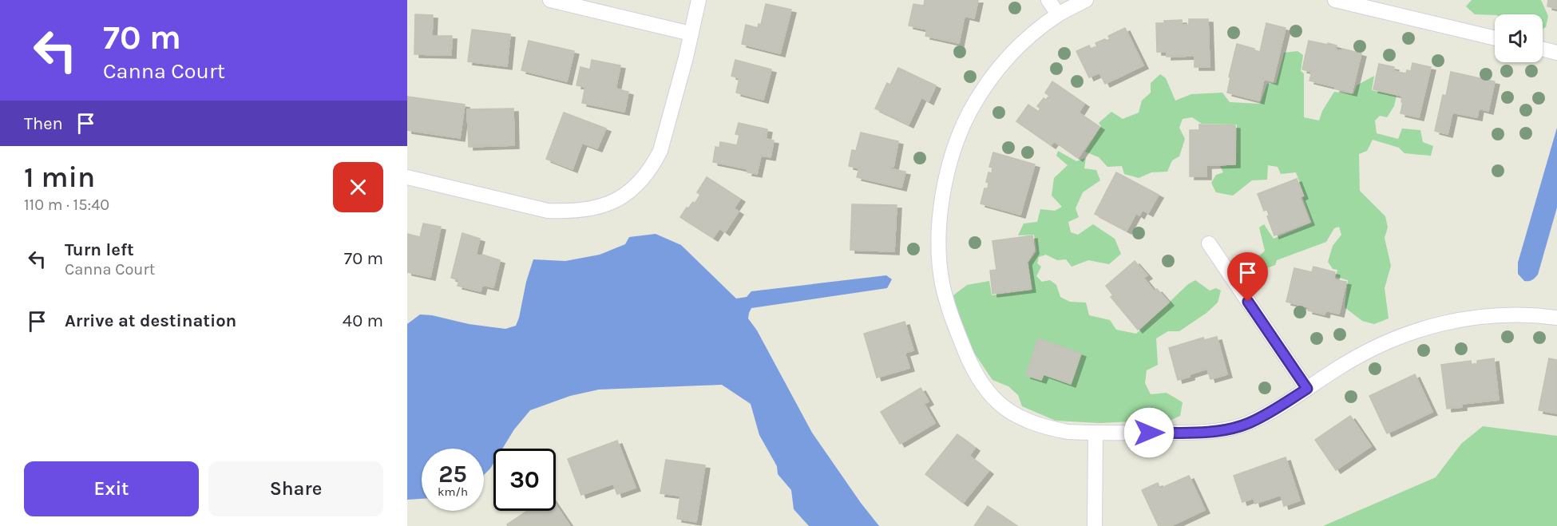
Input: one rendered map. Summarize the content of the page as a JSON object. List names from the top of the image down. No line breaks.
{"page":{"turn":["70 m","Canna Court"],"then":"Then","heading":["1 min","110 m · 15:40"],"list":[{"name":"Turn left","note":"Canna Court","value":"70 m"},{"name":"Arrive at destination","value":"40 m"}],"speed":"25 km/h","limit":"30","buttons":["Exit","Share"]}}
